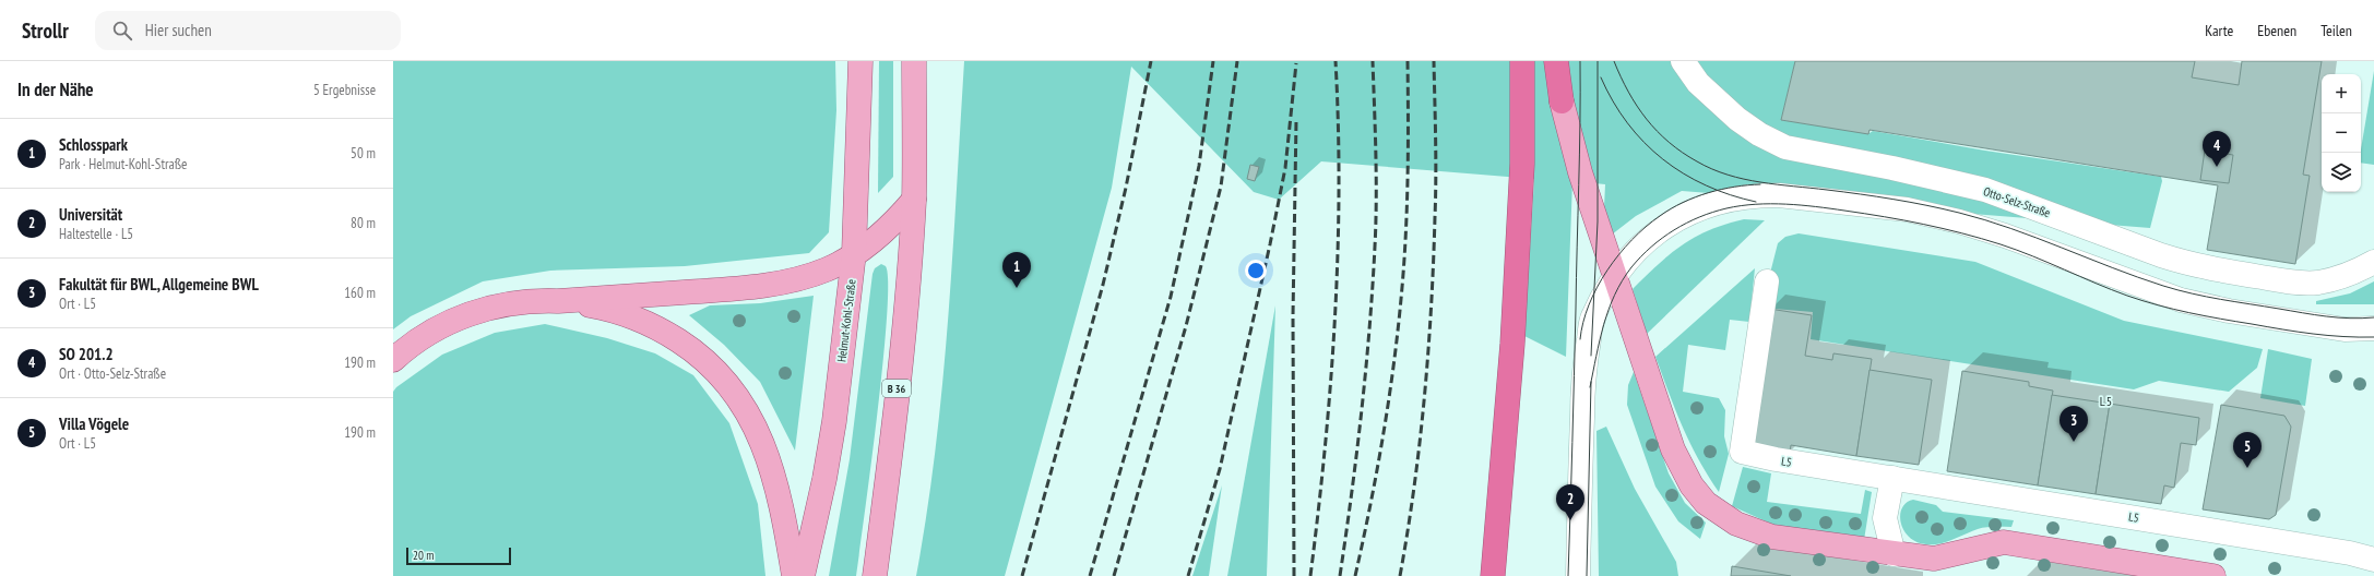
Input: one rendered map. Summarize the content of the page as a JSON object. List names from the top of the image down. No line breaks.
{"streets":{"main road":["Helmut-Kohl-Straße","B 36"],"street":["Otto-Selz-Straße","L5"]},"districts":["L5"],"scale_bar":"20 m","page":{"header":"Strollr","search":"Hier suchen","nav":["Karte","Ebenen","Teilen"],"heading":["In der Nähe","5 Ergebnisse"],"map_buttons":["+","−"],"list":[{"mark":"1","name":"Schlosspark","note":"Park · Helmut-Kohl-Straße","value":"50 m"},{"mark":"2","name":"Universität","note":"Haltestelle · L5","value":"80 m"},{"mark":"3","name":"Fakultät für BWL, Allgemeine BWL","note":"Ort · L5","value":"160 m"},{"mark":"4","name":"SO 201.2","note":"Ort · Otto-Selz-Straße","value":"190 m"},{"mark":"5","name":"Villa Vögele","note":"Ort · L5","value":"190 m"}],"pins":["4","1","3","5","2"],"scale":"20 m"}}
